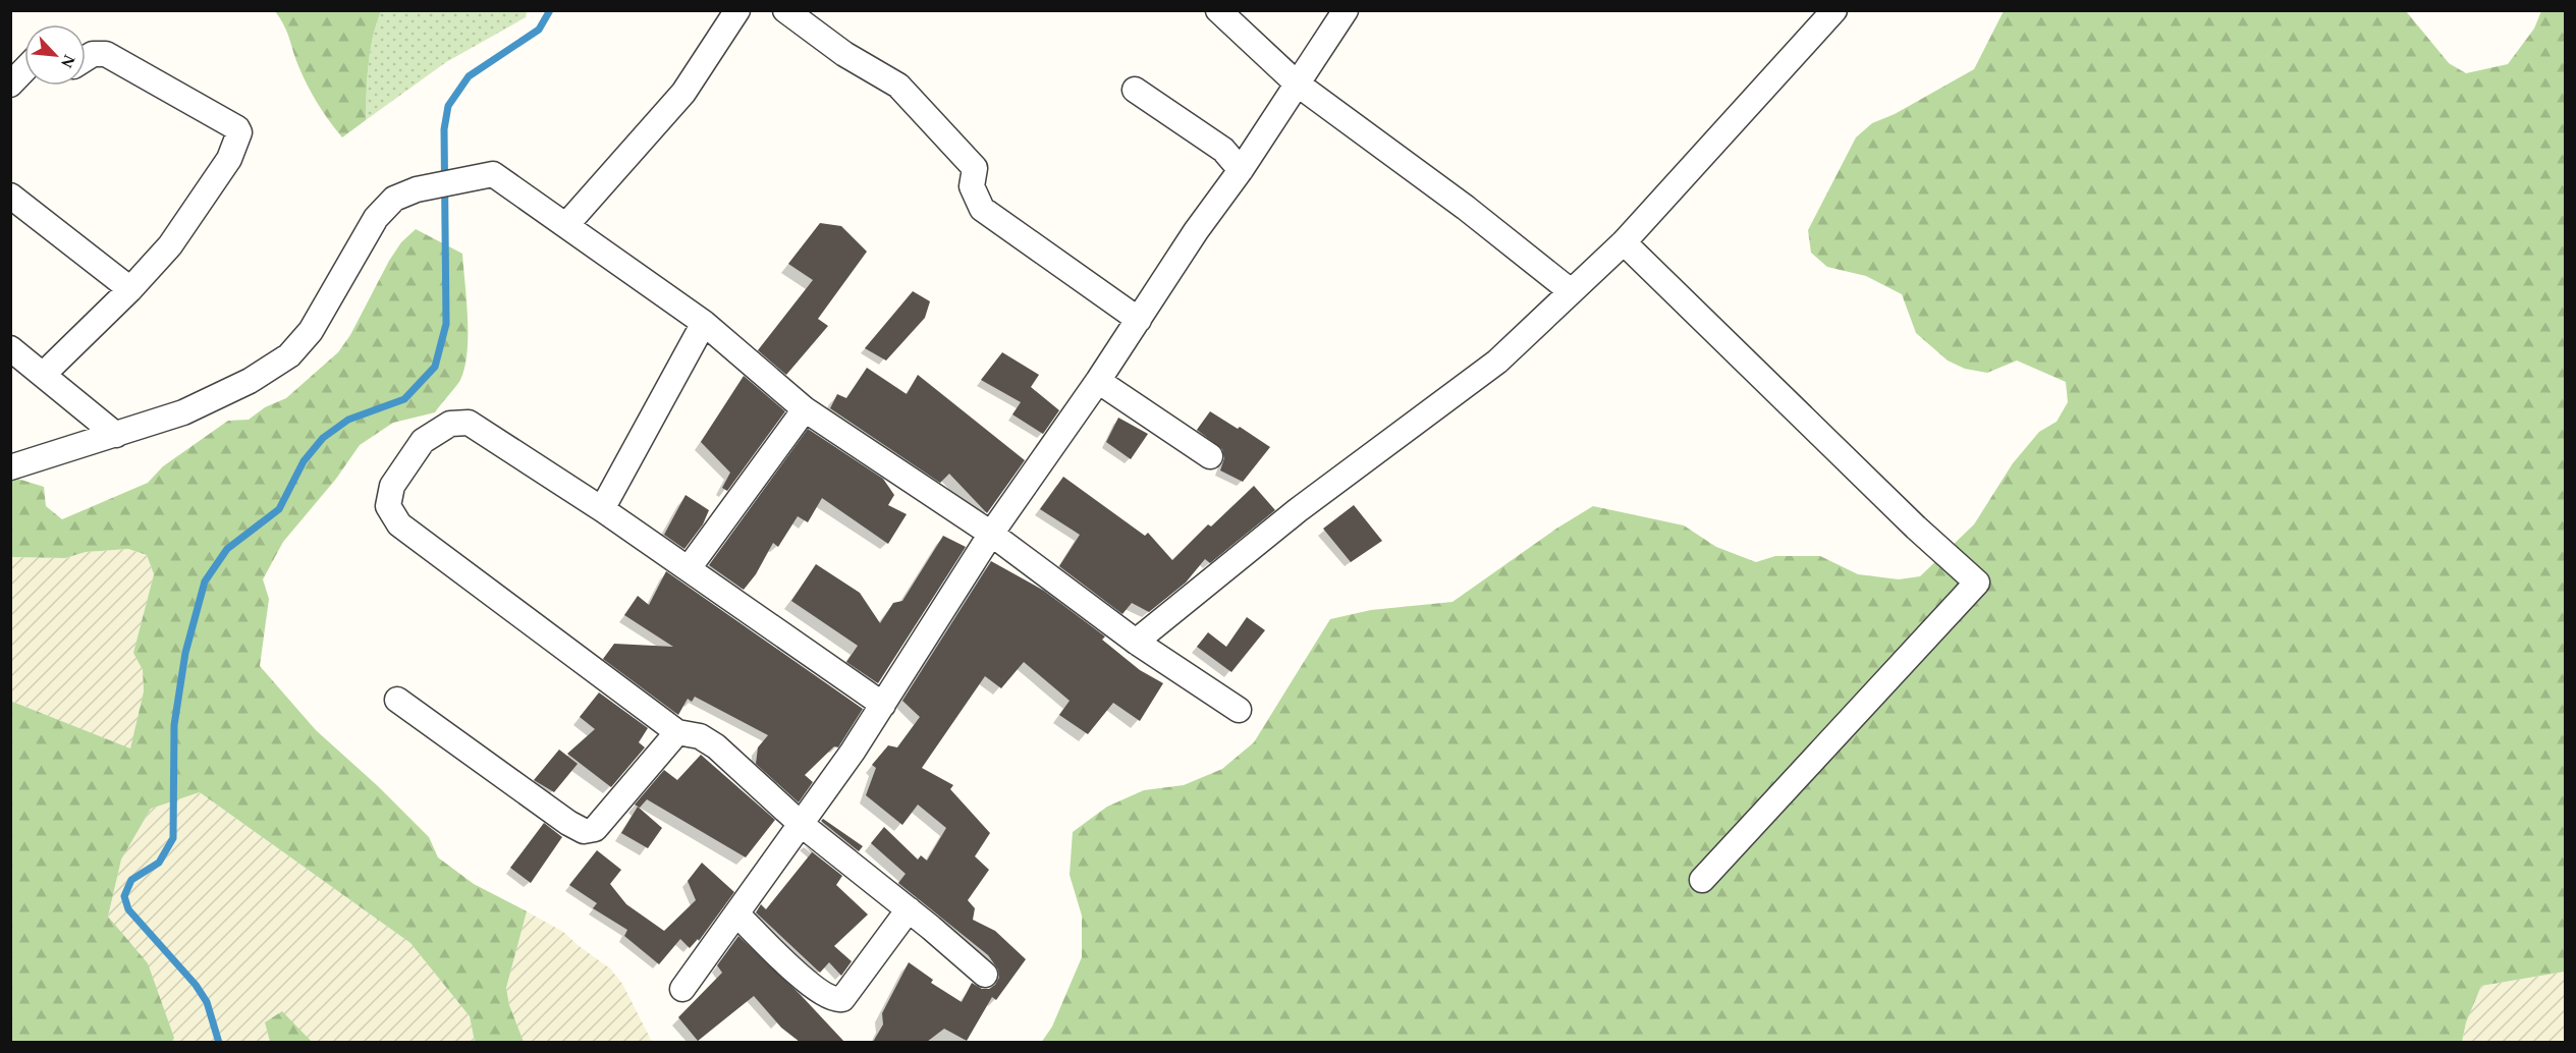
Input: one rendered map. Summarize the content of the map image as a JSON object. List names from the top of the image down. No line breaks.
{"north":"bottom right"}
